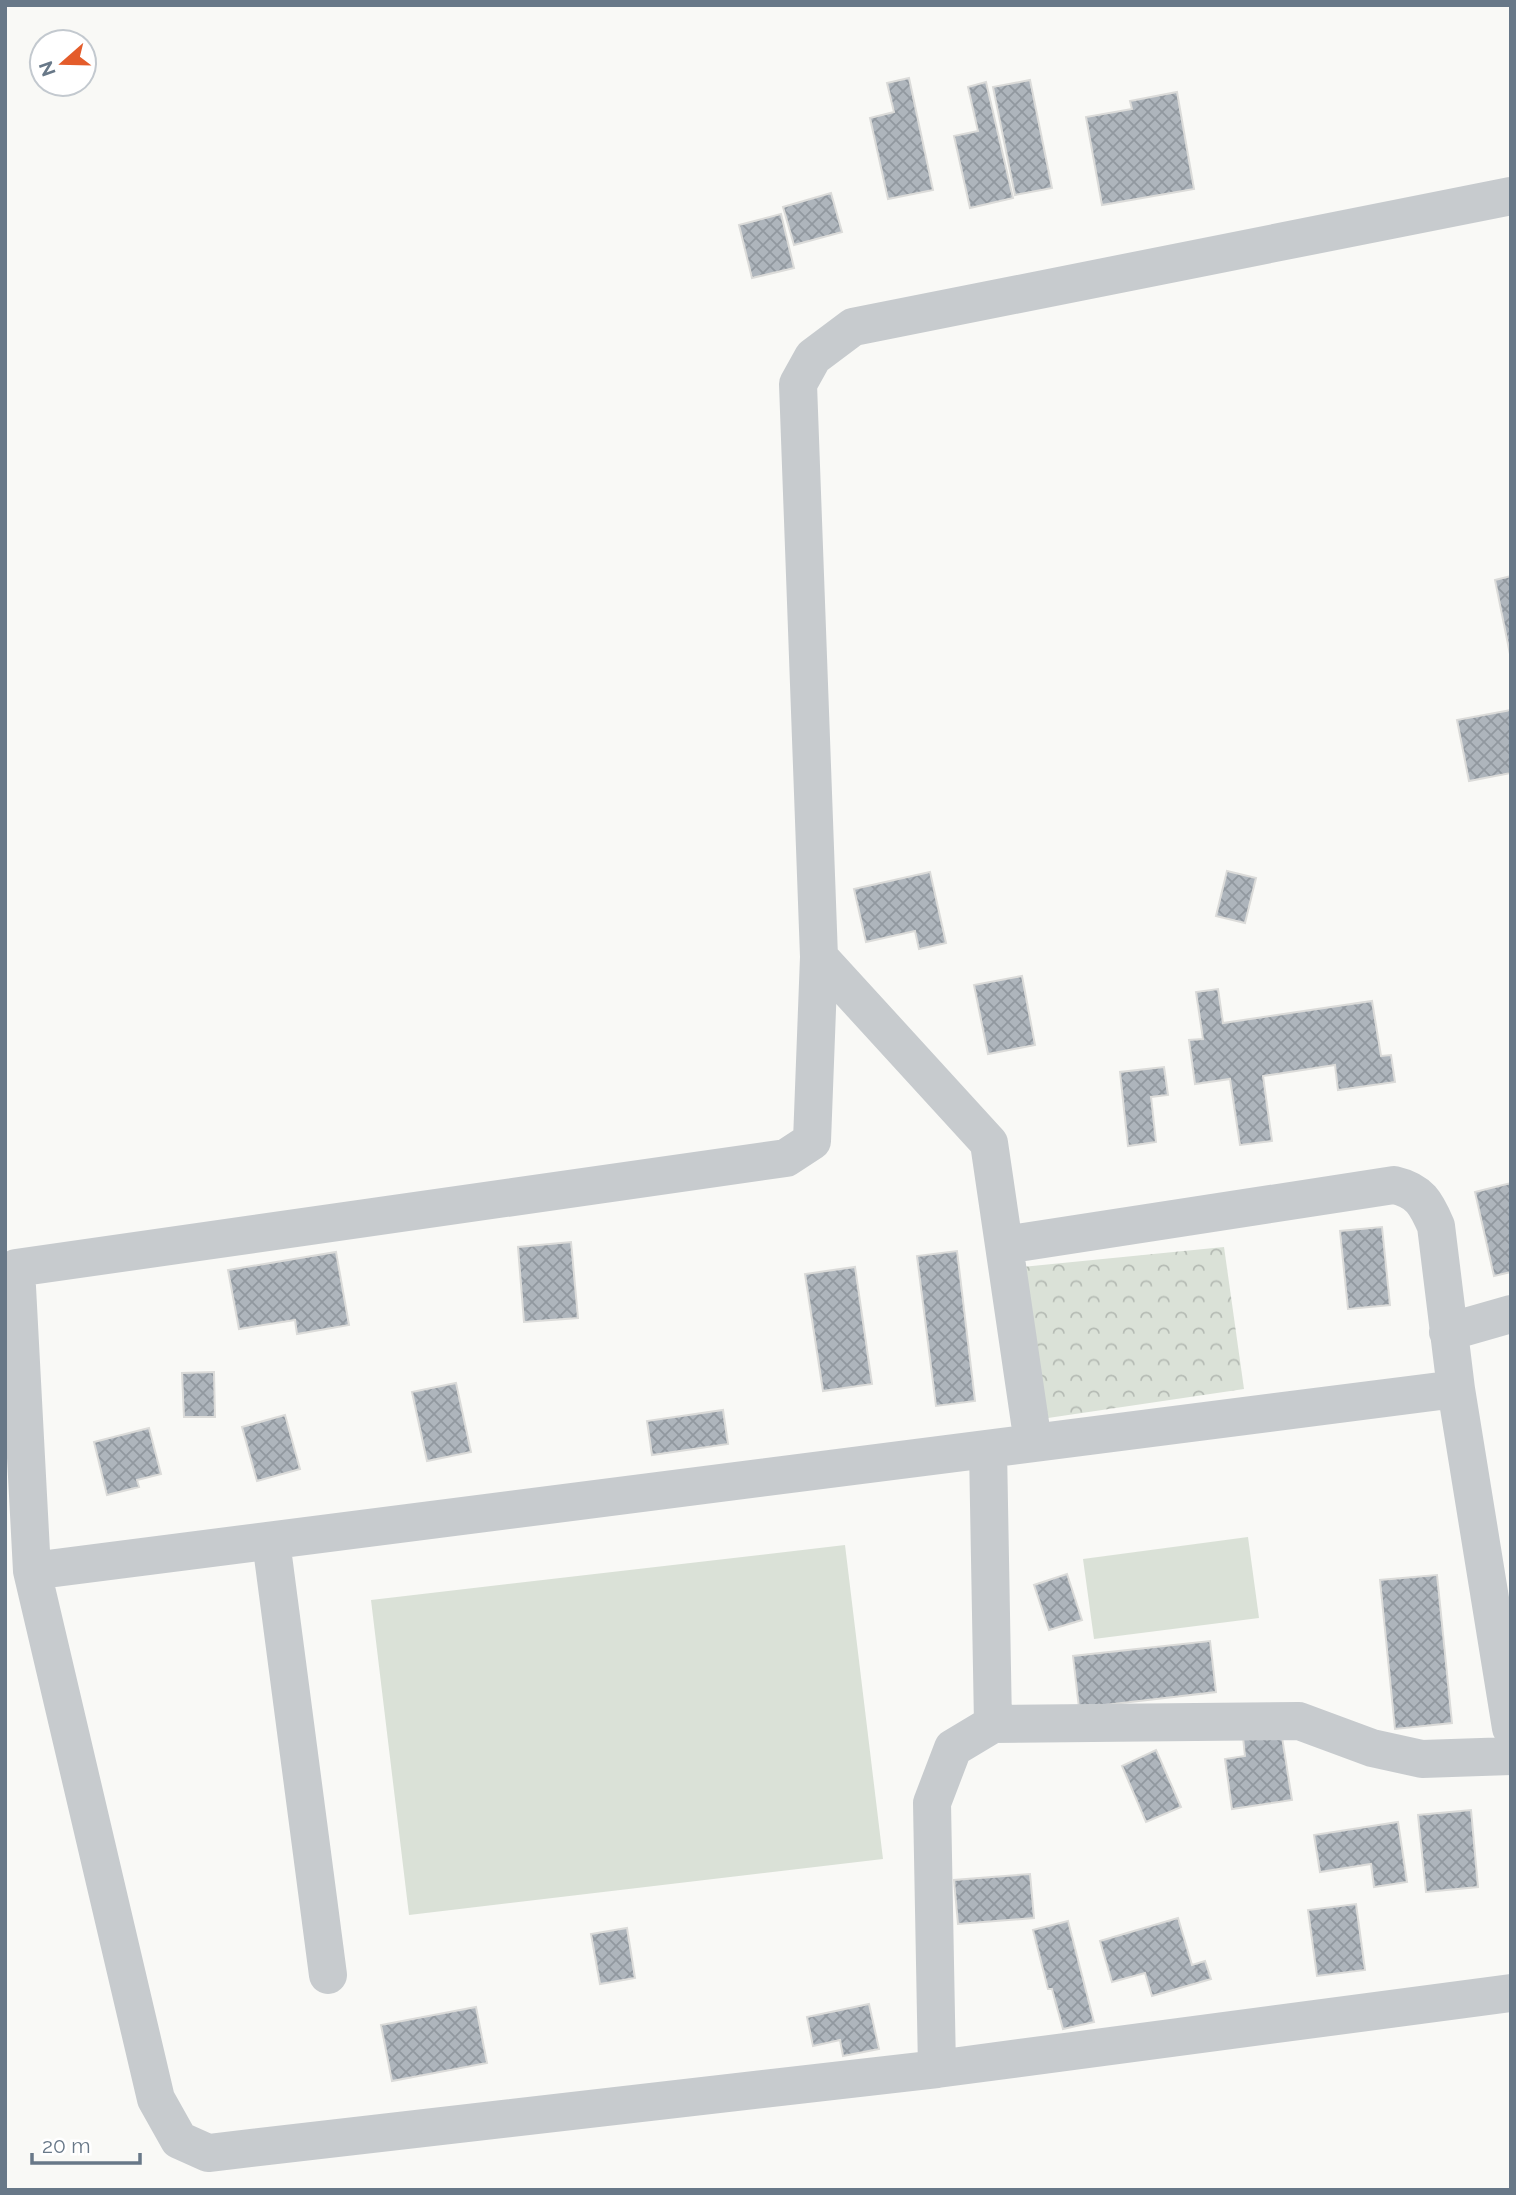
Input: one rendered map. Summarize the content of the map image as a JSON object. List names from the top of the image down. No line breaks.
{"scale_bar":"20 m","north":"left"}
